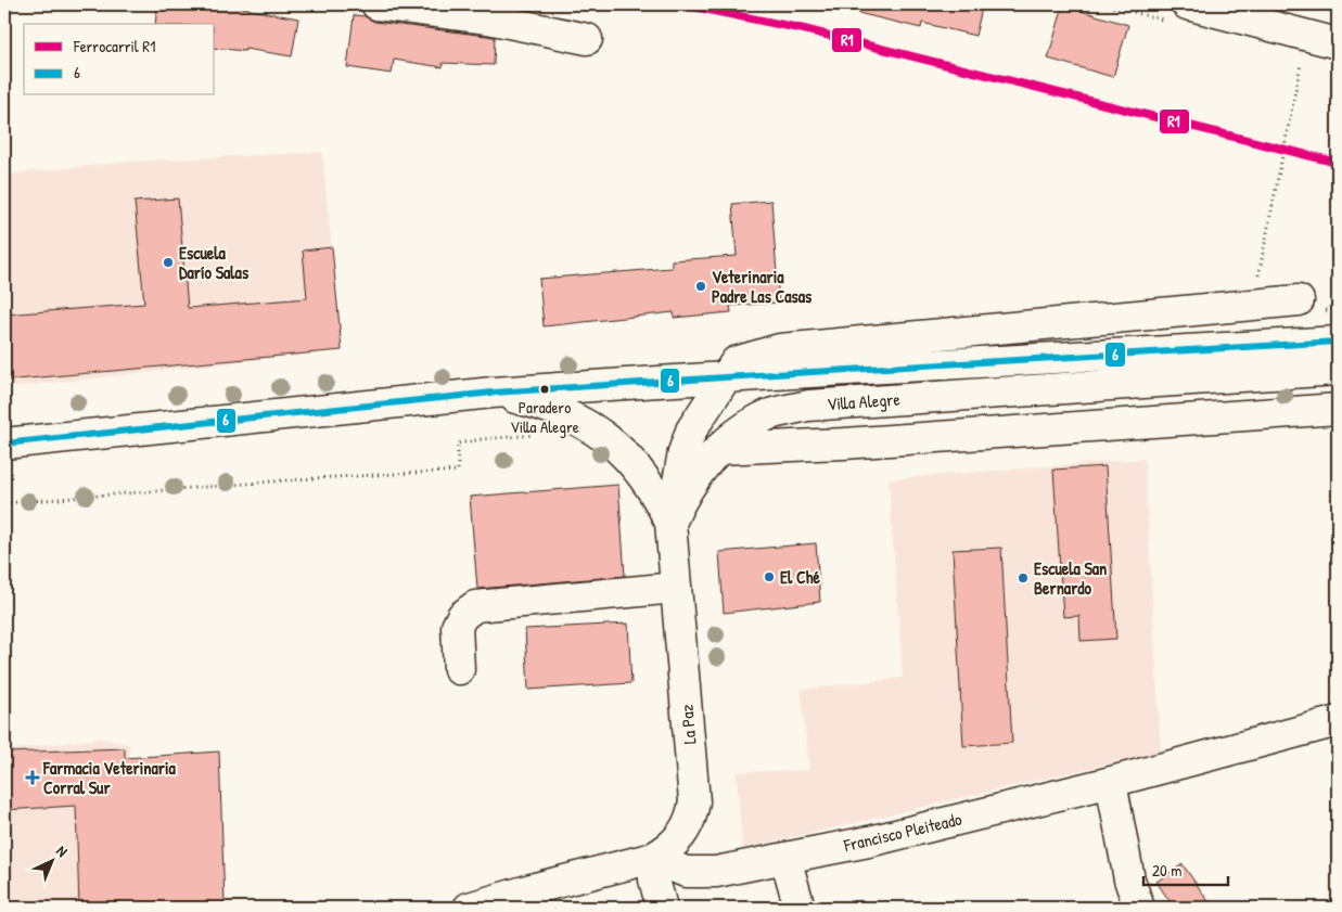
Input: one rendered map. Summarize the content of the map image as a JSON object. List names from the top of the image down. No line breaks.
{"streets":{"main road":["Villa Alegre","La Paz","Francisco Pleiteado"]},"crossings":[["Villa Alegre","La Paz"],["La Paz","Francisco Pleiteado"]],"places":{"other":["Escuela Darío Salas","Veterinaria Padre Las Casas","Paradero Villa Alegre","El Ché","Escuela San Bernardo"],"health":["Farmacia Veterinaria Corral Sur"]},"lines":["rail line R1","transit line 6"],"legend":["Ferrocarril R1","6"],"scale_bar":"20 m","north":"top right"}
